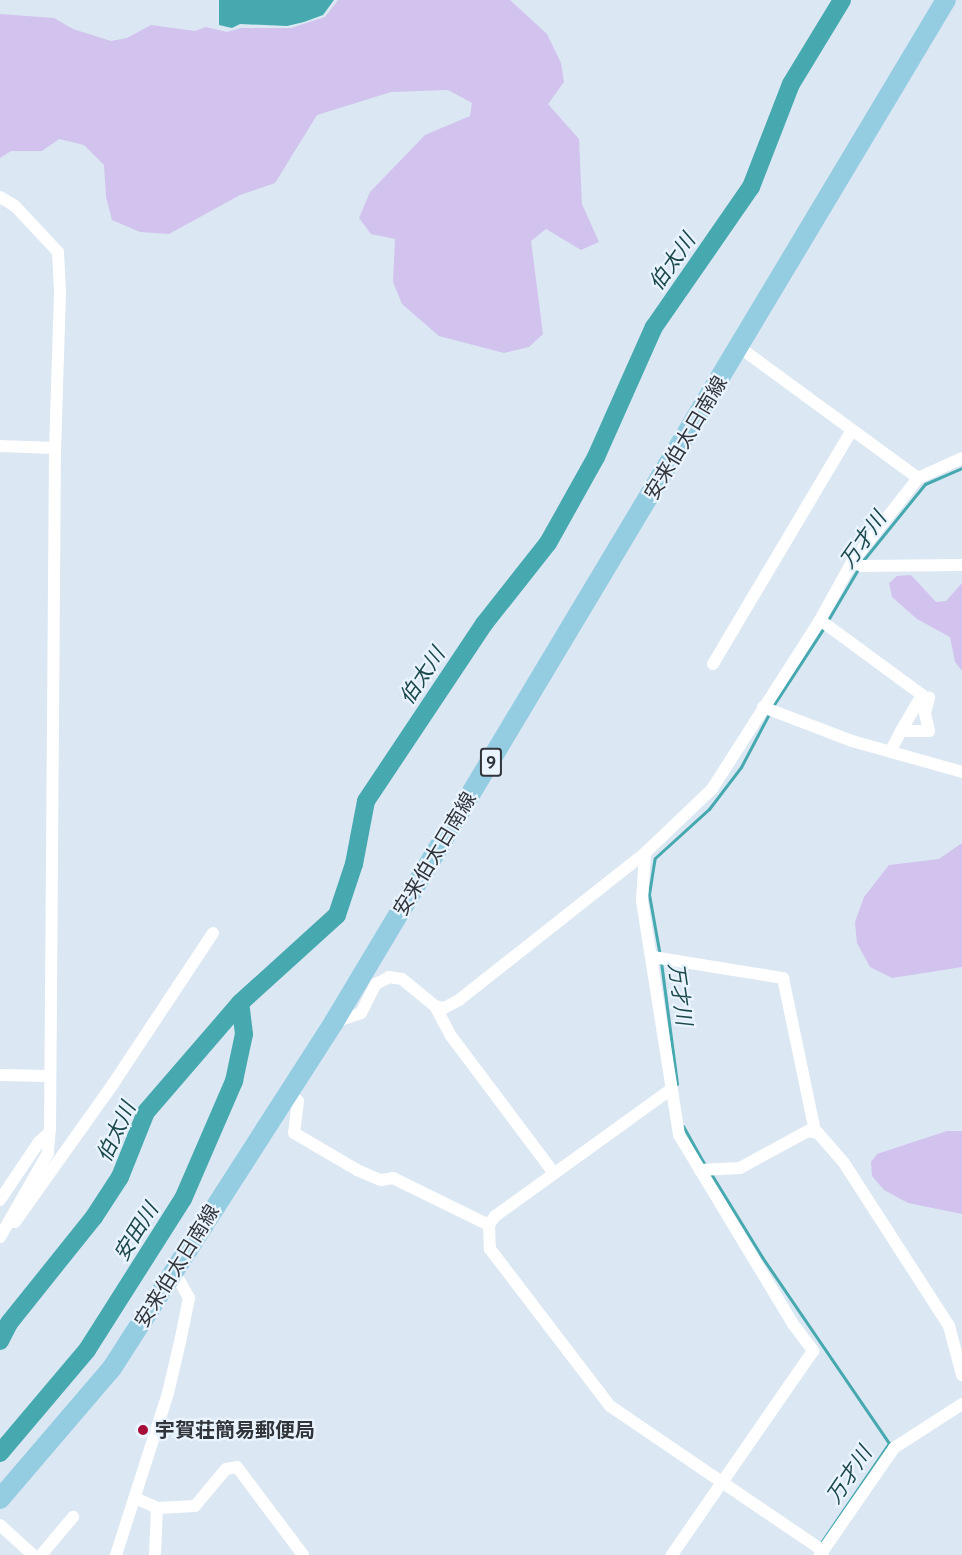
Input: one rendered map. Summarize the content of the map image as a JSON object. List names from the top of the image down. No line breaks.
{"streets":{"main road":["安来伯太日南線","9"]},"water":["伯太川","万才川","安田川"],"places":["宇賀荘簡易郵便局"]}
